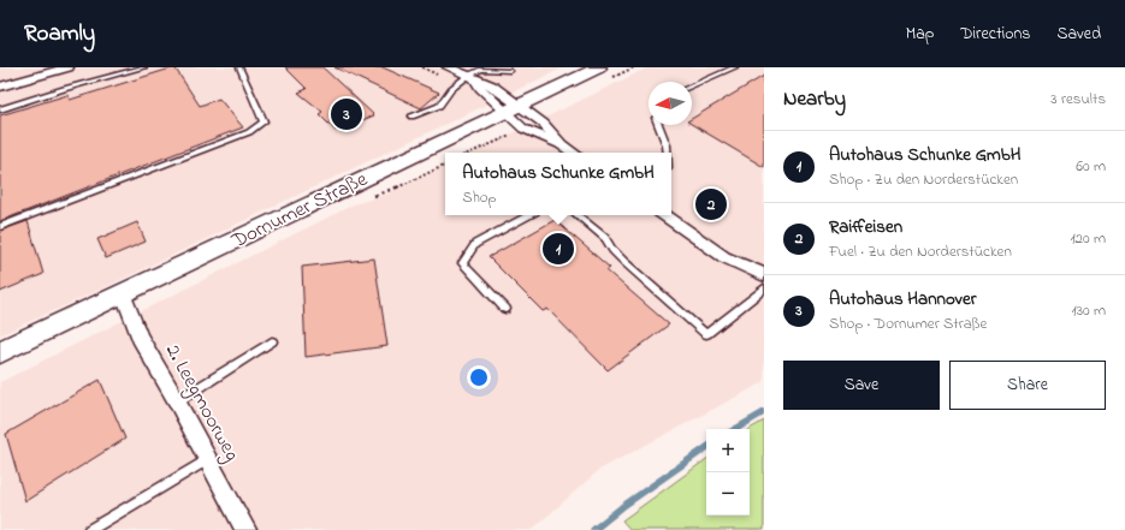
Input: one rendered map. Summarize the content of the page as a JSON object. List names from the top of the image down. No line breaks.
{"streets":{"main road":["Dornumer Straße"],"street":["2. Leegmoorweg"]},"crossings":[["Dornumer Straße","2. Leegmoorweg"]],"north":"left","page":{"header":"Roamly","nav":["Map","Directions","Saved"],"heading":["Nearby","3 results"],"pins":["3","2","1"],"list":[{"mark":"1","name":"Autohaus Schunke GmbH","note":"Shop · Zu den Norderstücken","value":"60 m"},{"mark":"2","name":"Raiffeisen","note":"Fuel · Zu den Norderstücken","value":"120 m"},{"mark":"3","name":"Autohaus Hannover","note":"Shop · Dornumer Straße","value":"130 m"}],"popup":["Autohaus Schunke GmbH","Shop"],"buttons":["Save","Share"],"map_buttons":["+","−"]}}
